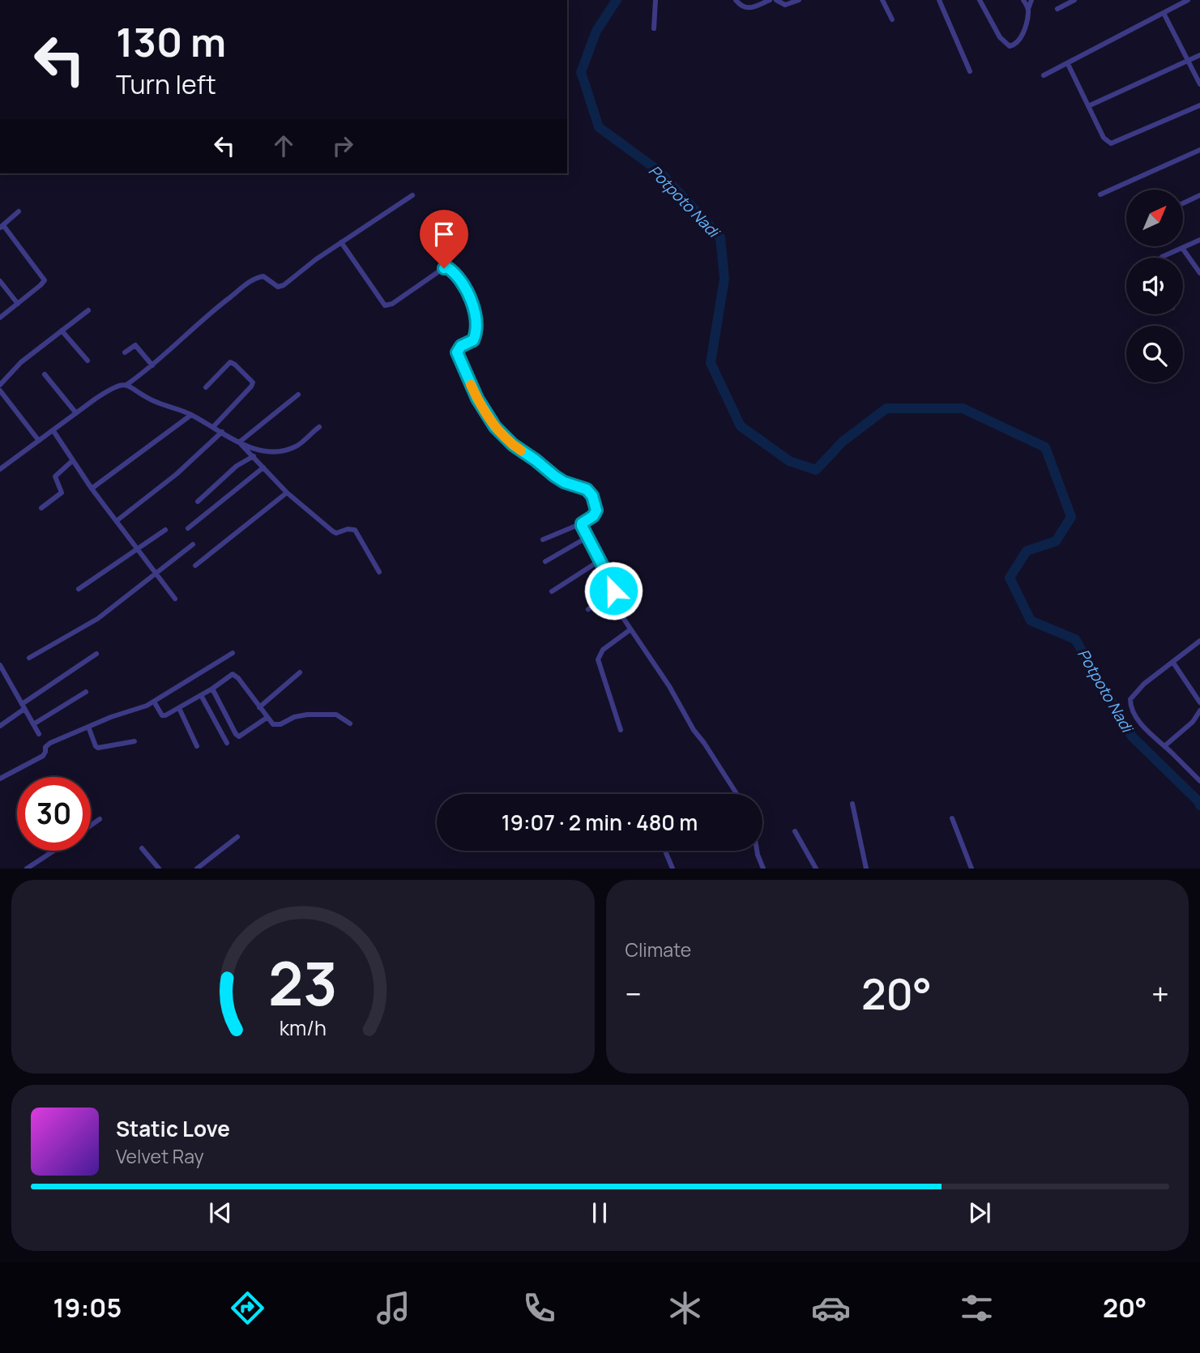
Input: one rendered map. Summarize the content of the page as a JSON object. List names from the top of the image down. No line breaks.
{"water":["Potpoto Nadi"],"north":"top right","page":{"turn":["130 m","Turn left"],"limit":"30","trip":"19:07 · 2 min · 480 m","tile":"Climate","heat":["−","20°","+"],"song":["Static Love","Velvet Ray"],"tabs":["19:05","20°"],"gauge":["23","km/h"]}}
